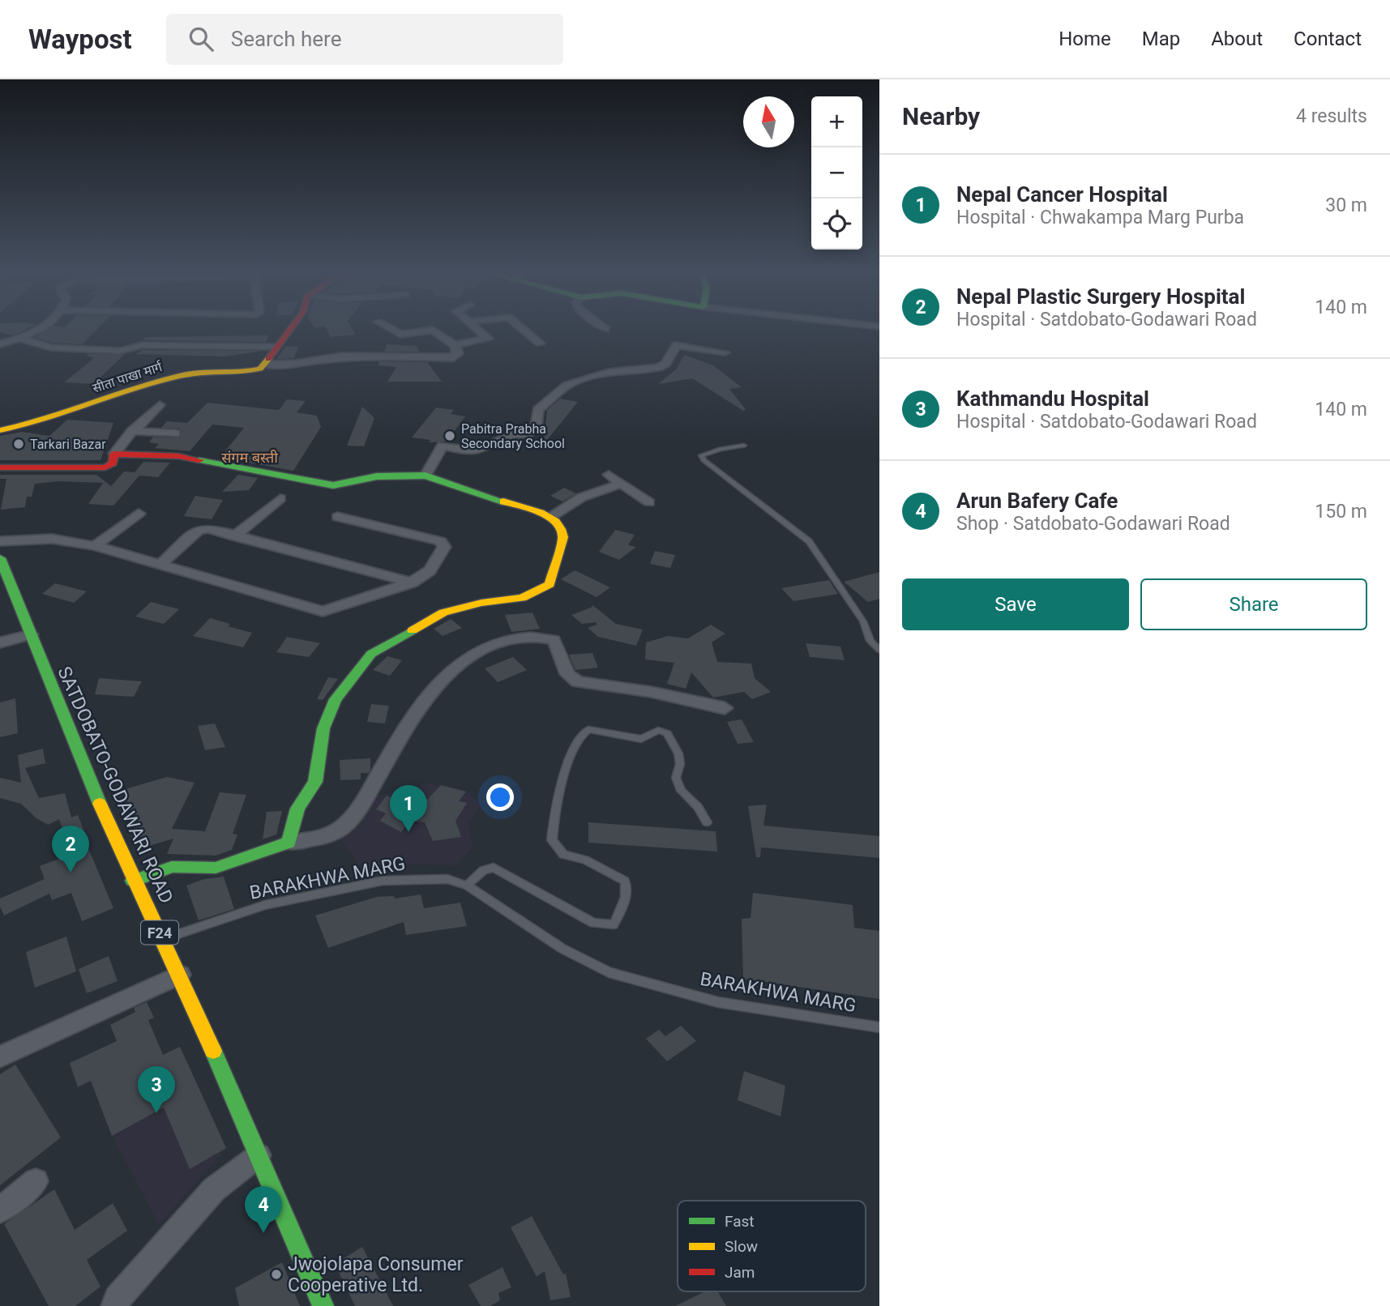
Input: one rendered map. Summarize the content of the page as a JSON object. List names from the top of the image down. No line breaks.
{"streets":{"street":["सीता पाखा मार्ग","SATDOBATO-GODAWARI ROAD","F24"],"lane":["BARAKHWA MARG"]},"crossings":[["SATDOBATO-GODAWARI ROAD","BARAKHWA MARG"]],"districts":["संगम बस्ती"],"places":["Pabitra Prabha Secondary School","Tarkari Bazar","Jwojolapa Consumer Cooperative Ltd."],"legend":["Fast","Slow","Jam"],"north":"top","page":{"header":"Waypost","search":"Search here","nav":["Home","Map","About","Contact"],"heading":["Nearby","4 results"],"map_buttons":["+","−"],"list":[{"mark":"1","name":"Nepal Cancer Hospital","note":"Hospital · Chwakampa Marg Purba","value":"30 m"},{"mark":"2","name":"Nepal Plastic Surgery Hospital","note":"Hospital · Satdobato-Godawari Road","value":"140 m"},{"mark":"3","name":"Kathmandu Hospital","note":"Hospital · Satdobato-Godawari Road","value":"140 m"},{"mark":"4","name":"Arun Bafery Cafe","note":"Shop · Satdobato-Godawari Road","value":"150 m"}],"buttons":["Save","Share"],"pins":["1","2","3","4"]}}
